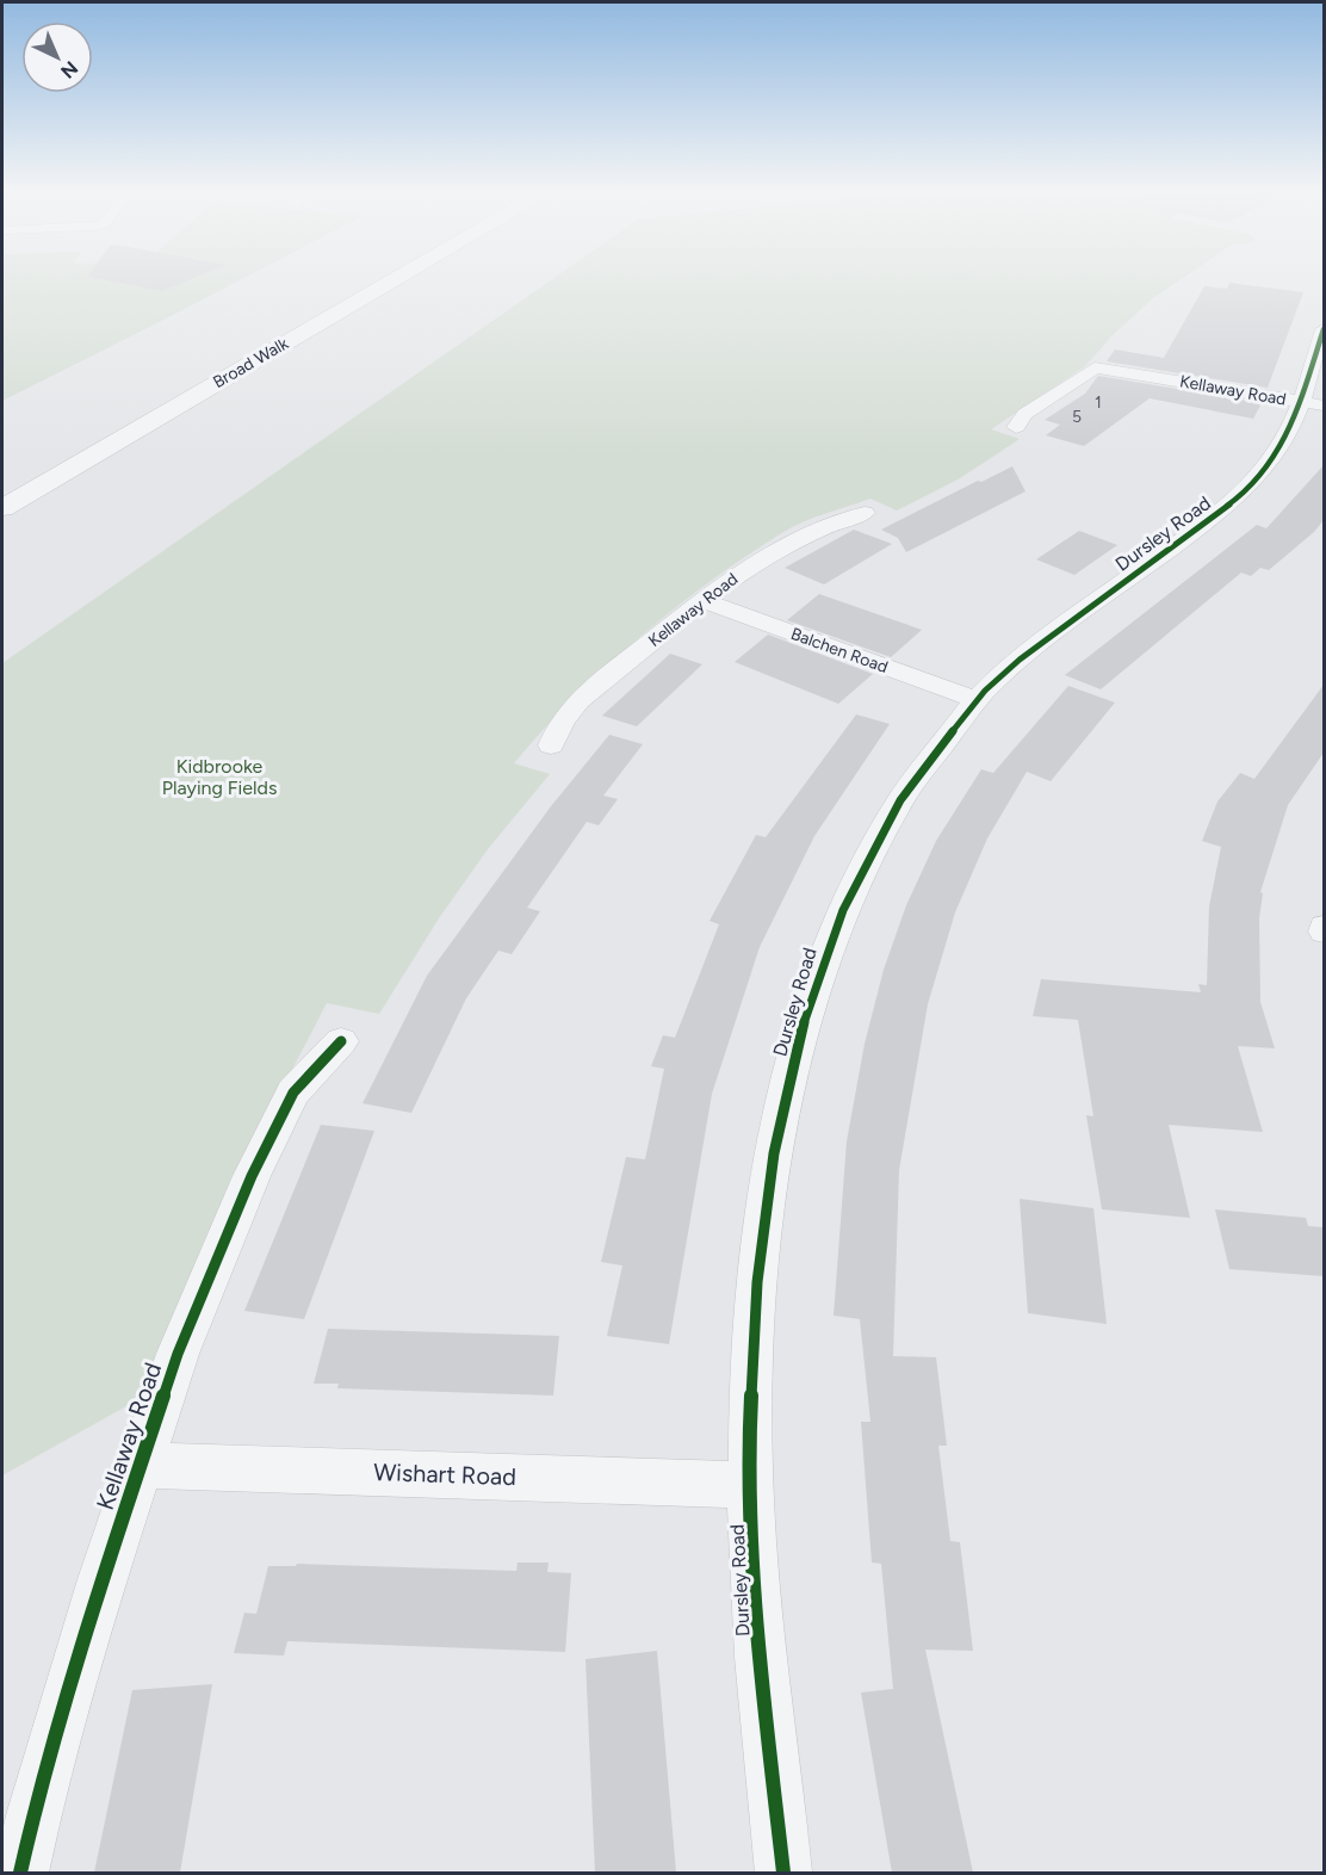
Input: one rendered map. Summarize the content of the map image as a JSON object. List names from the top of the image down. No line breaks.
{"streets":{"street":["Broad Walk","Kellaway Road","Dursley Road","Balchen Road","Wishart Road"]},"crossings":[["Kellaway Road","Dursley Road"],["Kellaway Road","Balchen Road"],["Kellaway Road","Wishart Road"],["Dursley Road","Balchen Road"],["Dursley Road","Wishart Road"]],"parks":["Kidbrooke Playing Fields"],"house_numbers":["1","5"],"north":"bottom right"}
